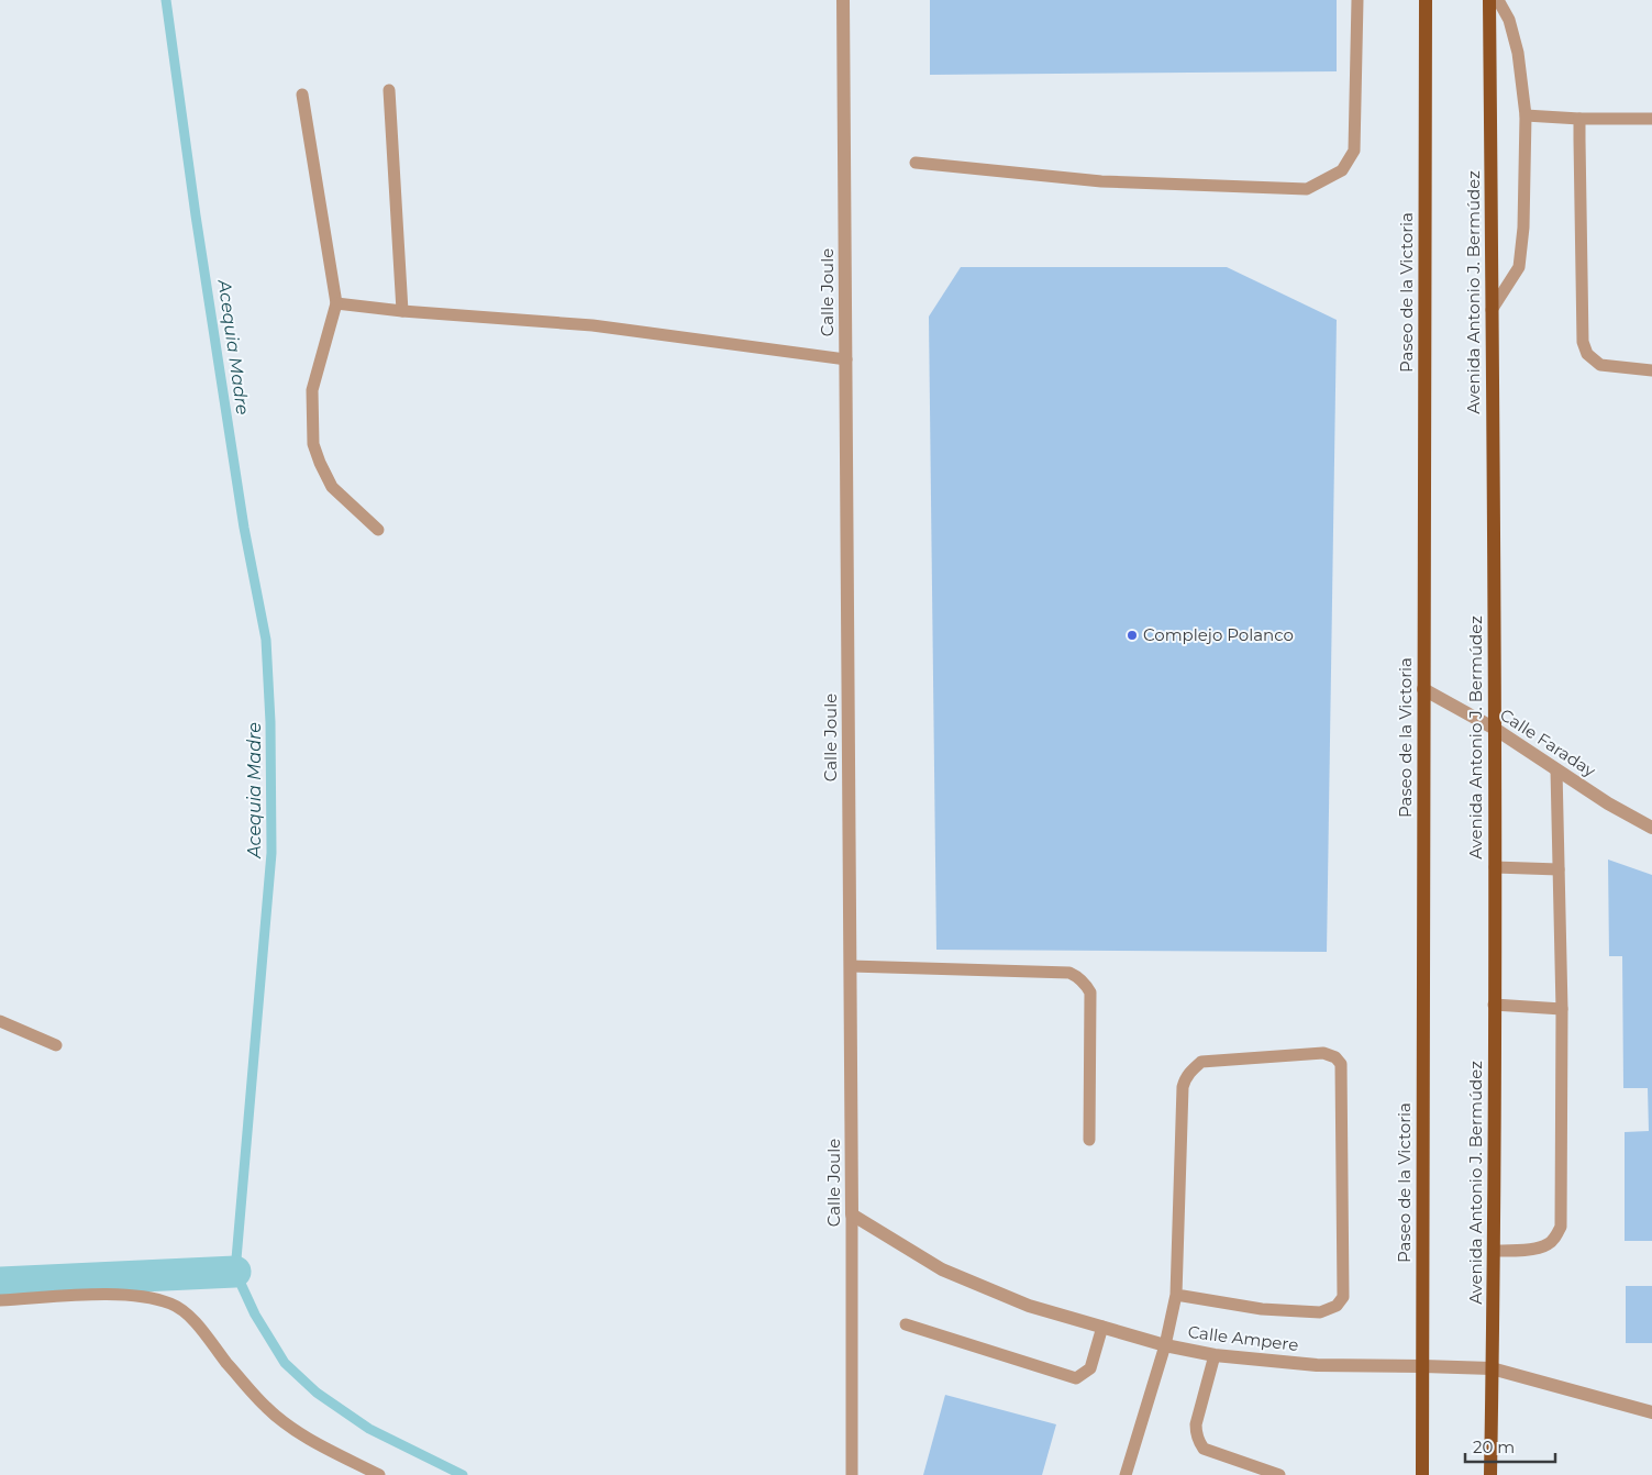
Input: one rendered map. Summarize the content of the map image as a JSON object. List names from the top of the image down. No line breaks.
{"streets":{"main road":["Paseo de la Victoria","Avenida Antonio J. Bermúdez"],"street":["Calle Joule","Calle Faraday","Calle Ampere"]},"crossings":[["Calle Joule","Calle Ampere"],["Paseo de la Victoria","Calle Faraday"],["Paseo de la Victoria","Calle Ampere"],["Avenida Antonio J. Bermúdez","Calle Faraday"],["Avenida Antonio J. Bermúdez","Calle Ampere"]],"water":["Acequia Madre"],"places":["Complejo Polanco"],"scale_bar":"20 m"}
